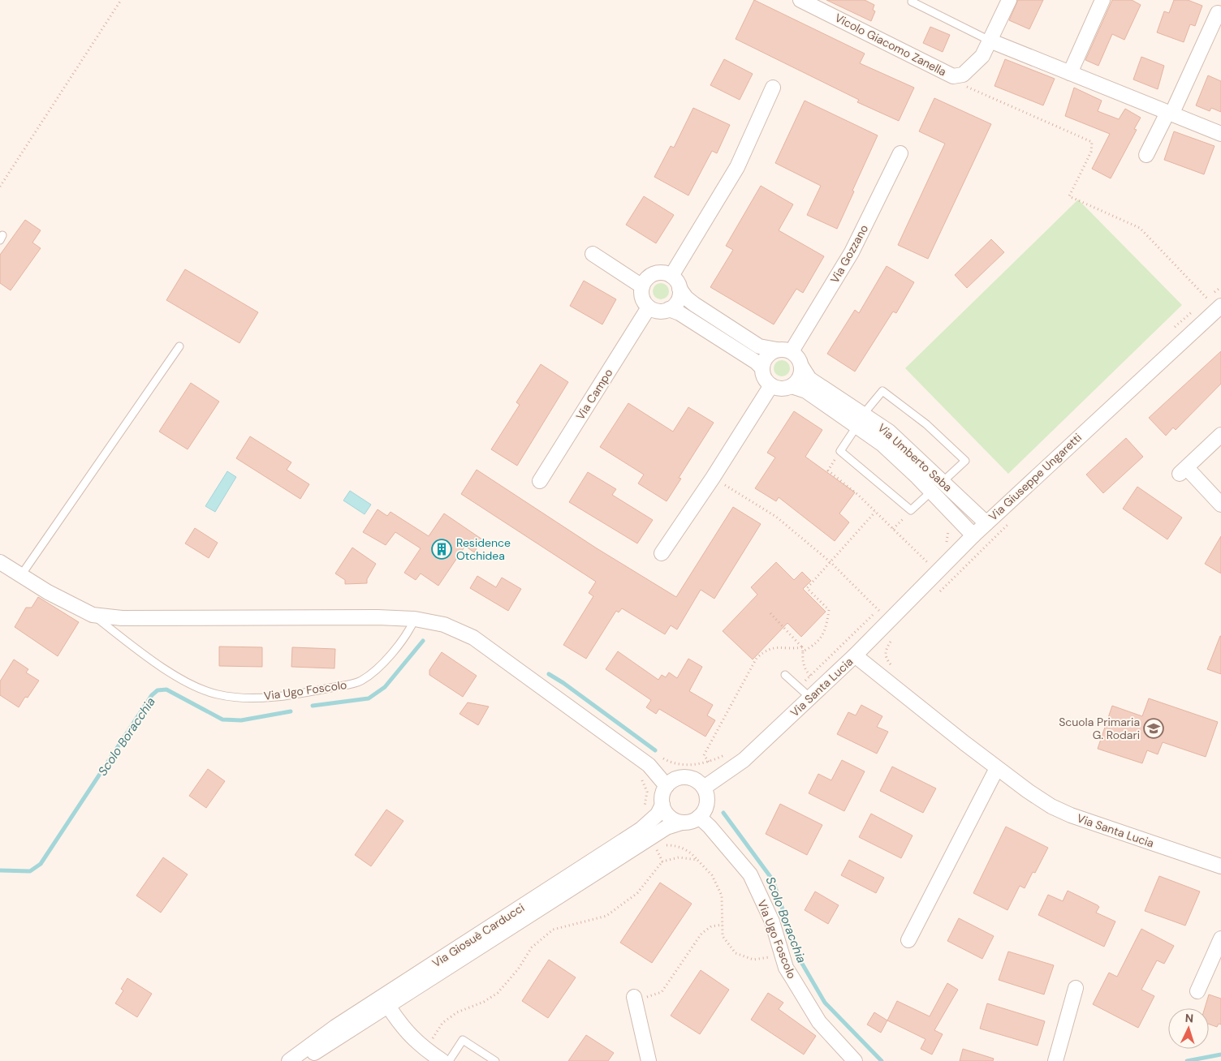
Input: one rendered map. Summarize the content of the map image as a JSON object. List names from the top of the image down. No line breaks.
{"streets":{"street":["Vicolo Giacomo Zanella","Via Gozzano","Via Campo","Via Umberto Saba","Via Giuseppe Ungaretti","Via Santa Lucia","Via Ugo Foscolo","Via Giosuè Carducci"]},"crossings":[["Via Gozzano","Via Umberto Saba"],["Via Umberto Saba","Via Giuseppe Ungaretti"],["Via Giuseppe Ungaretti","Via Santa Lucia"],["Via Santa Lucia","Via Ugo Foscolo"],["Via Santa Lucia","Via Giosuè Carducci"],["Via Ugo Foscolo","Via Giosuè Carducci"]],"water":["Scolo Boracchia"],"places":{"building":["Residence Otchidea"],"school or university":["Scuola Primaria G. Rodari"]},"north":"top"}
